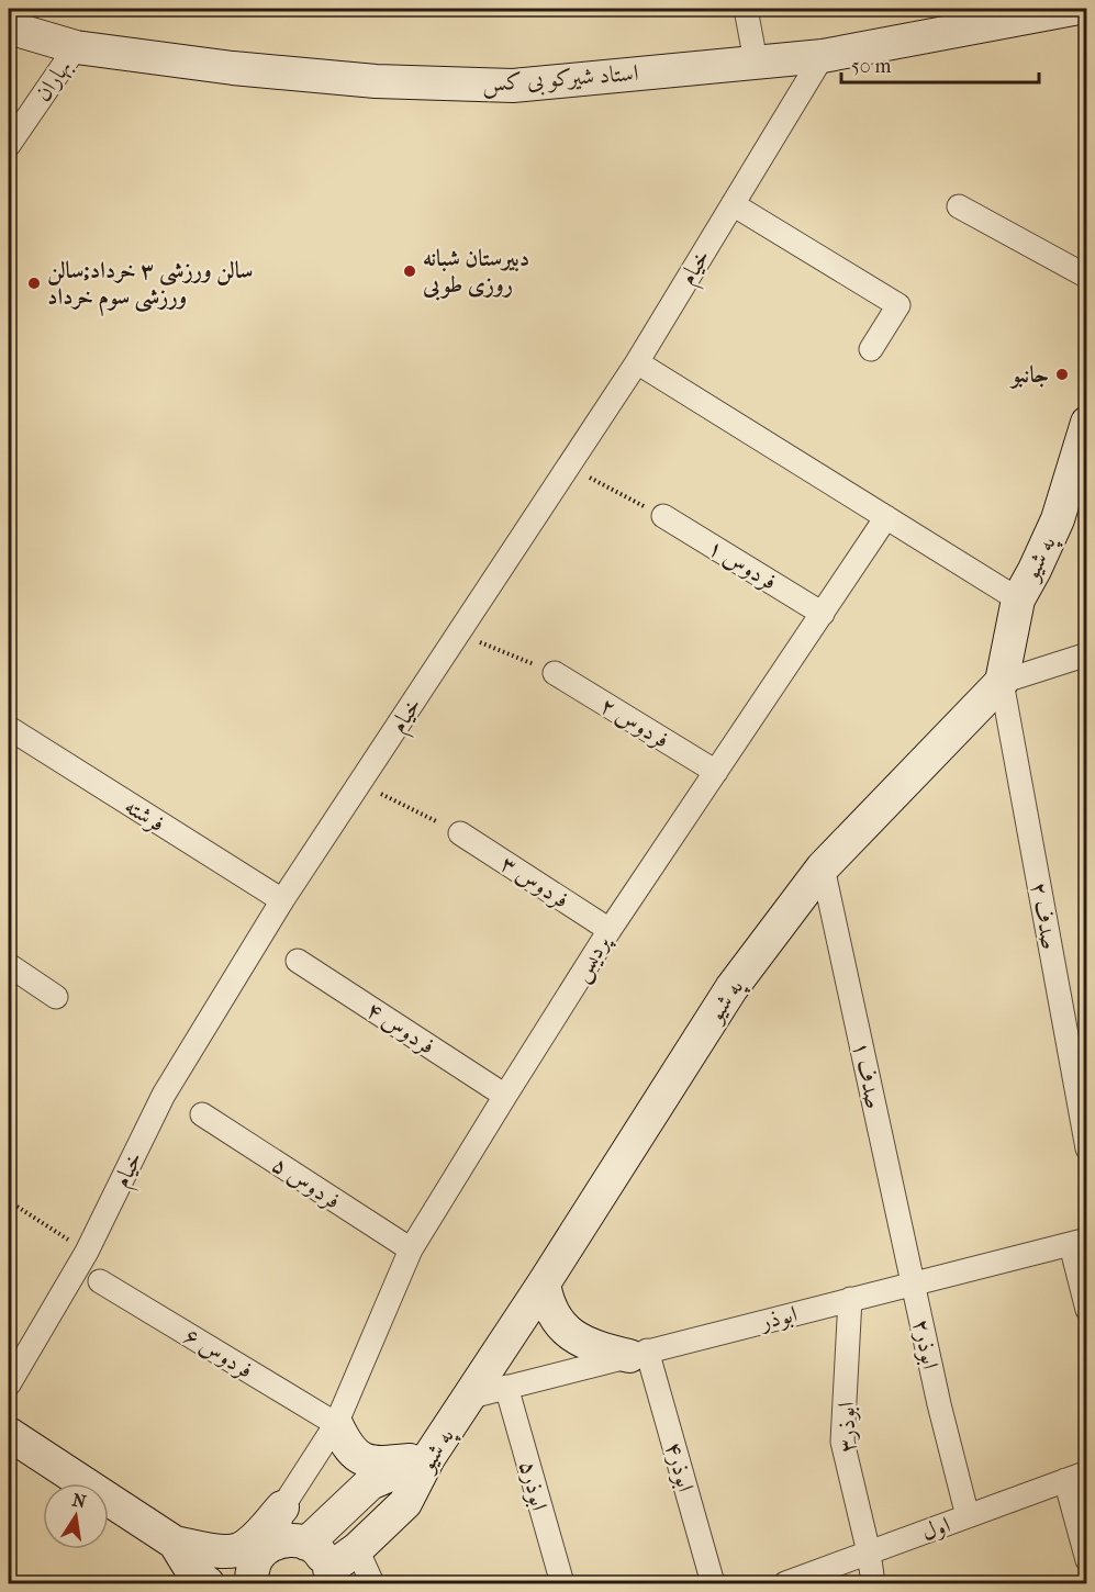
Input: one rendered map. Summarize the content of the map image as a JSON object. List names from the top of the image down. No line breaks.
{"streets":{"street":["استاد شیرکو بی کس","بهاران","خیام","په شیو","فردوس ۱","فردوس ۲","فرشته","فردوس ۳","صدف ۲","پردیس","فردوس ۴","صدف ۱","فردوس ۵","ابوذر","ابوذر۲","فردوس ۶","ابوذر۳","ابوذر۴","ابوذر۵","اول"]},"crossings":[["استاد شیرکو بی کس","بهاران"],["استاد شیرکو بی کس","خیام"],["خیام","فرشته"],["په شیو","صدف ۲"],["په شیو","صدف ۱"],["په شیو","ابوذر"],["فردوس ۱","پردیس"],["فردوس ۲","پردیس"],["فردوس ۳","پردیس"],["پردیس","فردوس ۴"],["پردیس","فردوس ۵"],["پردیس","فردوس ۶"],["صدف ۱","ابوذر"],["صدف ۱","ابوذر۲"],["ابوذر","ابوذر۲"],["ابوذر","ابوذر۳"],["ابوذر","ابوذر۴"],["ابوذر","ابوذر۵"],["ابوذر۲","اول"],["ابوذر۳","اول"]],"places":["دبیرستان شبانه روزی طوبی","سالن ورزشی ۳ خرداد;سالن ورزشی سوم خرداد","جانبو"],"scale_bar":"50 m","north":"top"}
